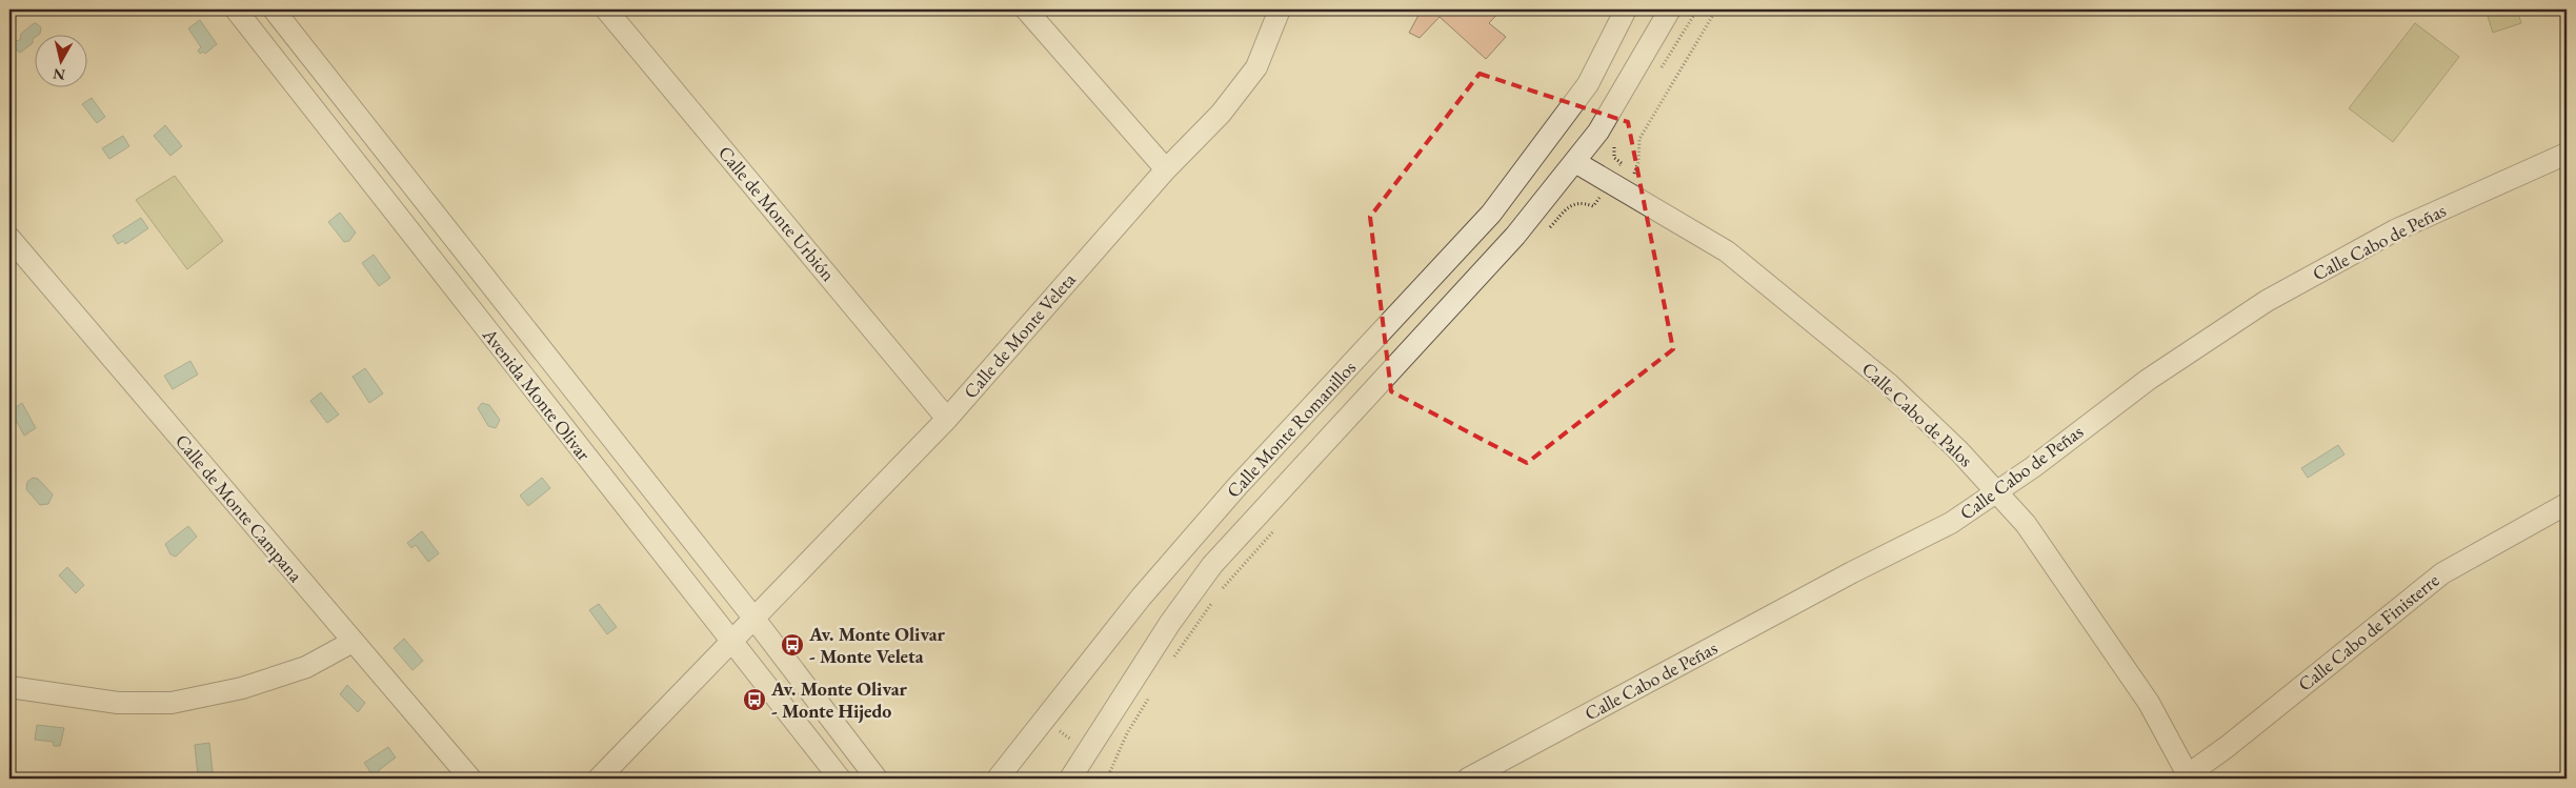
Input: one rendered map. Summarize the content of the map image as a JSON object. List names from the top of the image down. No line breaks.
{"streets":{"street":["Calle de Monte Urbión","Calle Cabo de Peñas","Calle de Monte Veleta","Avenida Monte Olivar","Calle Cabo de Palos","Calle Monte Romanillos","Calle de Monte Campana","Calle Cabo de Finisterre"]},"crossings":[["Calle de Monte Urbión","Calle de Monte Veleta"],["Calle Cabo de Peñas","Calle Cabo de Palos"],["Calle de Monte Veleta","Avenida Monte Olivar"],["Calle Cabo de Palos","Calle Monte Romanillos"],["Calle Cabo de Palos","Calle Cabo de Finisterre"]],"places":{"bus stop":["Av. Monte Olivar - Monte Veleta","Av. Monte Olivar - Monte Hijedo"]},"north":"bottom"}
